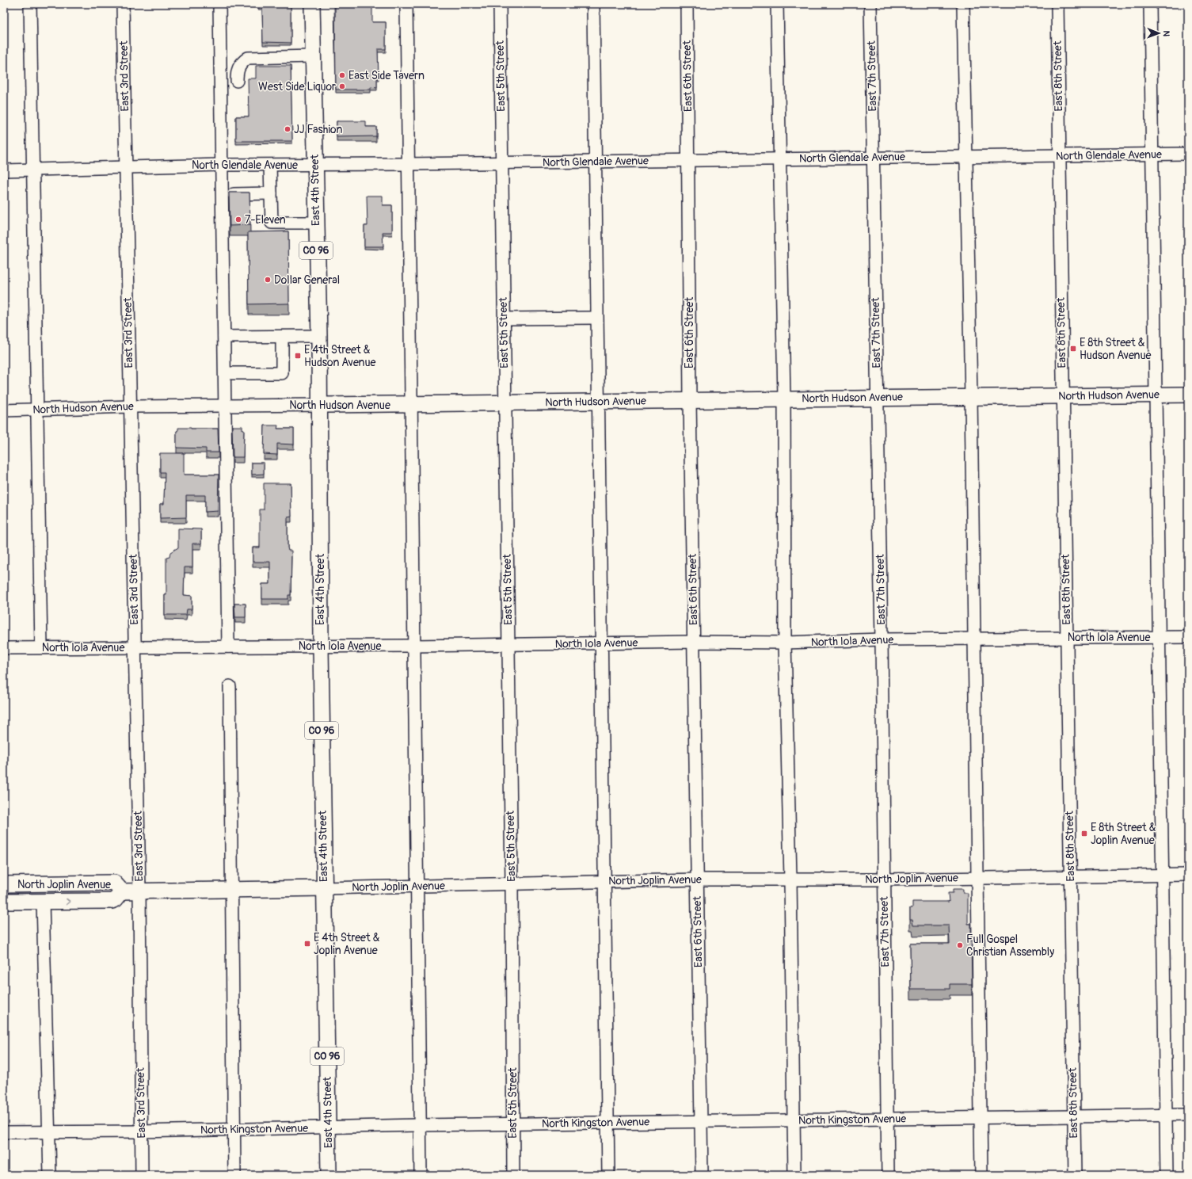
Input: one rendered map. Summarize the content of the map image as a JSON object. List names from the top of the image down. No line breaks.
{"streets":{"main road":["East 4th Street","CO 96","North Hudson Avenue","North Joplin Avenue"],"street":["East 3rd Street","East 5th Street","East 6th Street","East 7th Street","East 8th Street","North Glendale Avenue","North Iola Avenue","North Kingston Avenue"]},"crossings":[["East 3rd Street","North Glendale Avenue"],["East 3rd Street","North Hudson Avenue"],["East 3rd Street","North Iola Avenue"],["East 3rd Street","North Joplin Avenue"],["East 3rd Street","North Kingston Avenue"],["East 5th Street","North Glendale Avenue"],["East 5th Street","North Hudson Avenue"],["East 5th Street","North Iola Avenue"],["East 5th Street","North Joplin Avenue"],["East 5th Street","North Kingston Avenue"],["East 6th Street","North Glendale Avenue"],["East 6th Street","North Hudson Avenue"],["East 6th Street","North Iola Avenue"],["East 6th Street","North Joplin Avenue"],["East 6th Street","North Kingston Avenue"],["East 7th Street","North Glendale Avenue"],["East 7th Street","North Hudson Avenue"],["East 7th Street","North Iola Avenue"],["East 7th Street","North Joplin Avenue"],["East 7th Street","North Kingston Avenue"],["East 8th Street","North Glendale Avenue"],["East 8th Street","North Hudson Avenue"],["East 8th Street","North Iola Avenue"],["East 8th Street","North Joplin Avenue"],["East 8th Street","North Kingston Avenue"],["North Glendale Avenue","East 4th Street"],["East 4th Street","North Hudson Avenue"],["East 4th Street","North Iola Avenue"],["East 4th Street","North Joplin Avenue"],["East 4th Street","North Kingston Avenue"]],"places":{"other":["East Side Tavern","West Side Liquor","JJ Fashion","7-Eleven","Dollar General","Full Gospel Christian Assembly"],"transit":["E 8th Street & Hudson Avenue","E 4th Street & Hudson Avenue","E 8th Street & Joplin Avenue","E 4th Street & Joplin Avenue"]},"north":"right"}
